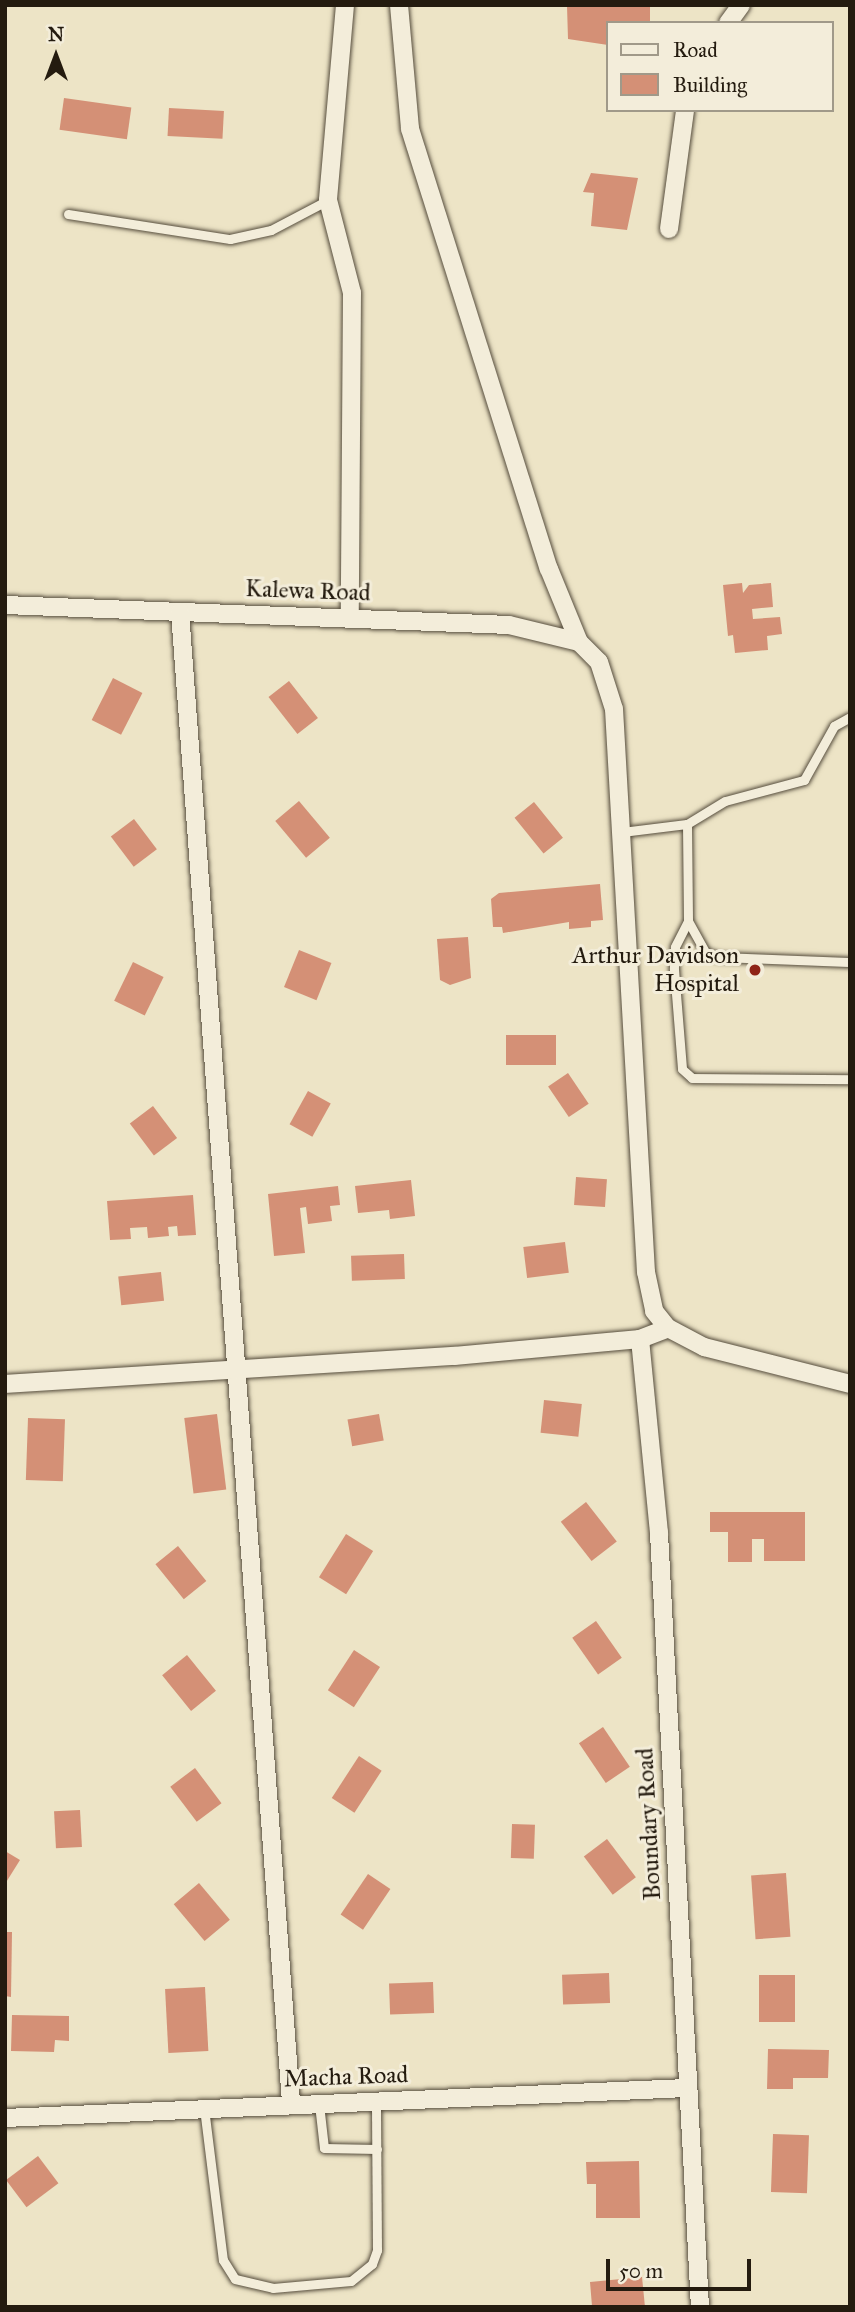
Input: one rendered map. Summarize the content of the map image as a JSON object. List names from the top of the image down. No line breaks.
{"streets":{"street":["Kalewa Road","Boundary Road","Macha Road"]},"crossings":[["Boundary Road","Macha Road"]],"places":["Arthur Davidson Hospital"],"legend":["Road","Building"],"scale_bar":"50 m","north":"top"}
